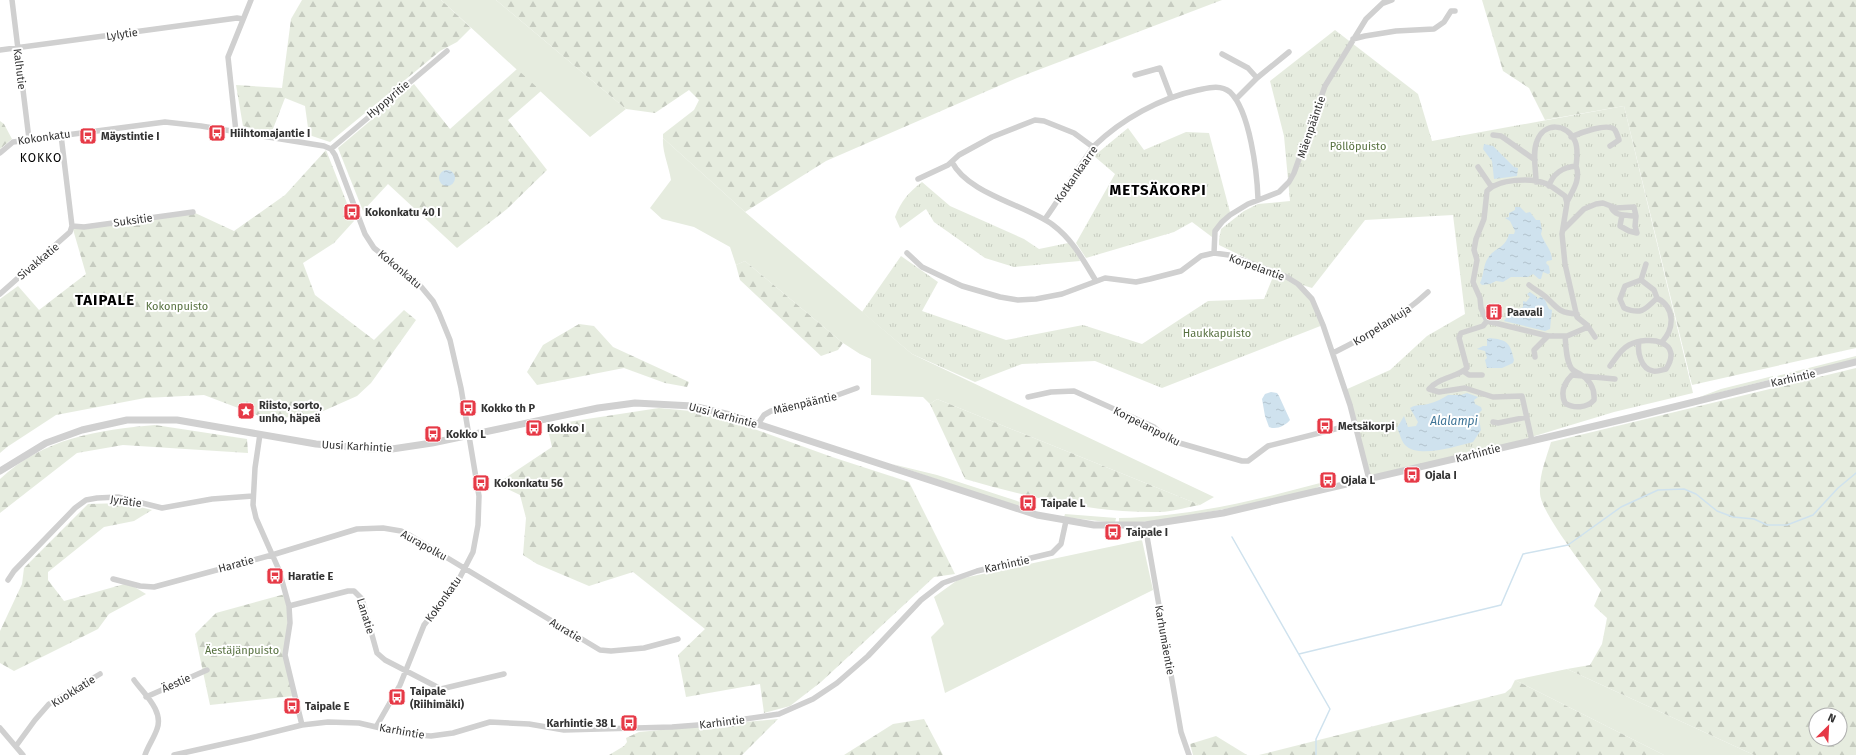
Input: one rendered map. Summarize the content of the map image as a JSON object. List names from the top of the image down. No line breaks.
{"streets":{"street":["Lylytie","Kalhutie","Hyppyritie","Mäenpääntie","Kokonkatu","Kotkankaarre","Suksitie","Sivakkatie","Korpelantie","Korpelankuja","Karhintie","Uusi Karhintie","Korpelanpolku","Jyrätie","Aurapolku","Haratie","Lanatie","Auratie","Karhumäentie","Äestie","Kuokkatie"]},"crossings":[["Lylytie","Kalhutie"],["Kalhutie","Kokonkatu"],["Hyppyritie","Kokonkatu"],["Mäenpääntie","Uusi Karhintie"],["Kokonkatu","Karhintie"],["Kokonkatu","Uusi Karhintie"],["Kokonkatu","Aurapolku"],["Kokonkatu","Lanatie"],["Kokonkatu","Auratie"],["Suksitie","Sivakkatie"],["Korpelantie","Korpelankuja"],["Korpelantie","Karhintie"],["Korpelantie","Korpelanpolku"],["Karhintie","Uusi Karhintie"],["Karhintie","Karhumäentie"],["Aurapolku","Haratie"],["Aurapolku","Auratie"]],"districts":["KOKKO","METSÄKORPI","TAIPALE"],"water":["Alalampi"],"parks":["Pöllöpuisto","Kokonpuisto","Haukkapuisto","Äestäjänpuisto"],"places":{"bus stop":["Hiihtomajantie I","Mäystintie I","Kokonkatu 40 I","Kokko th P","Metsäkorpi","Kokko I","Kokko L","Ojala I","Ojala L","Kokonkatu 56","Taipale L","Taipale I","Haratie E","Taipale (Riihimäki)","Taipale E","Karhintie 38 L"],"building":["Paavali"],"place":["Riisto, sorto, unho, häpeä"]},"north":"top right"}
